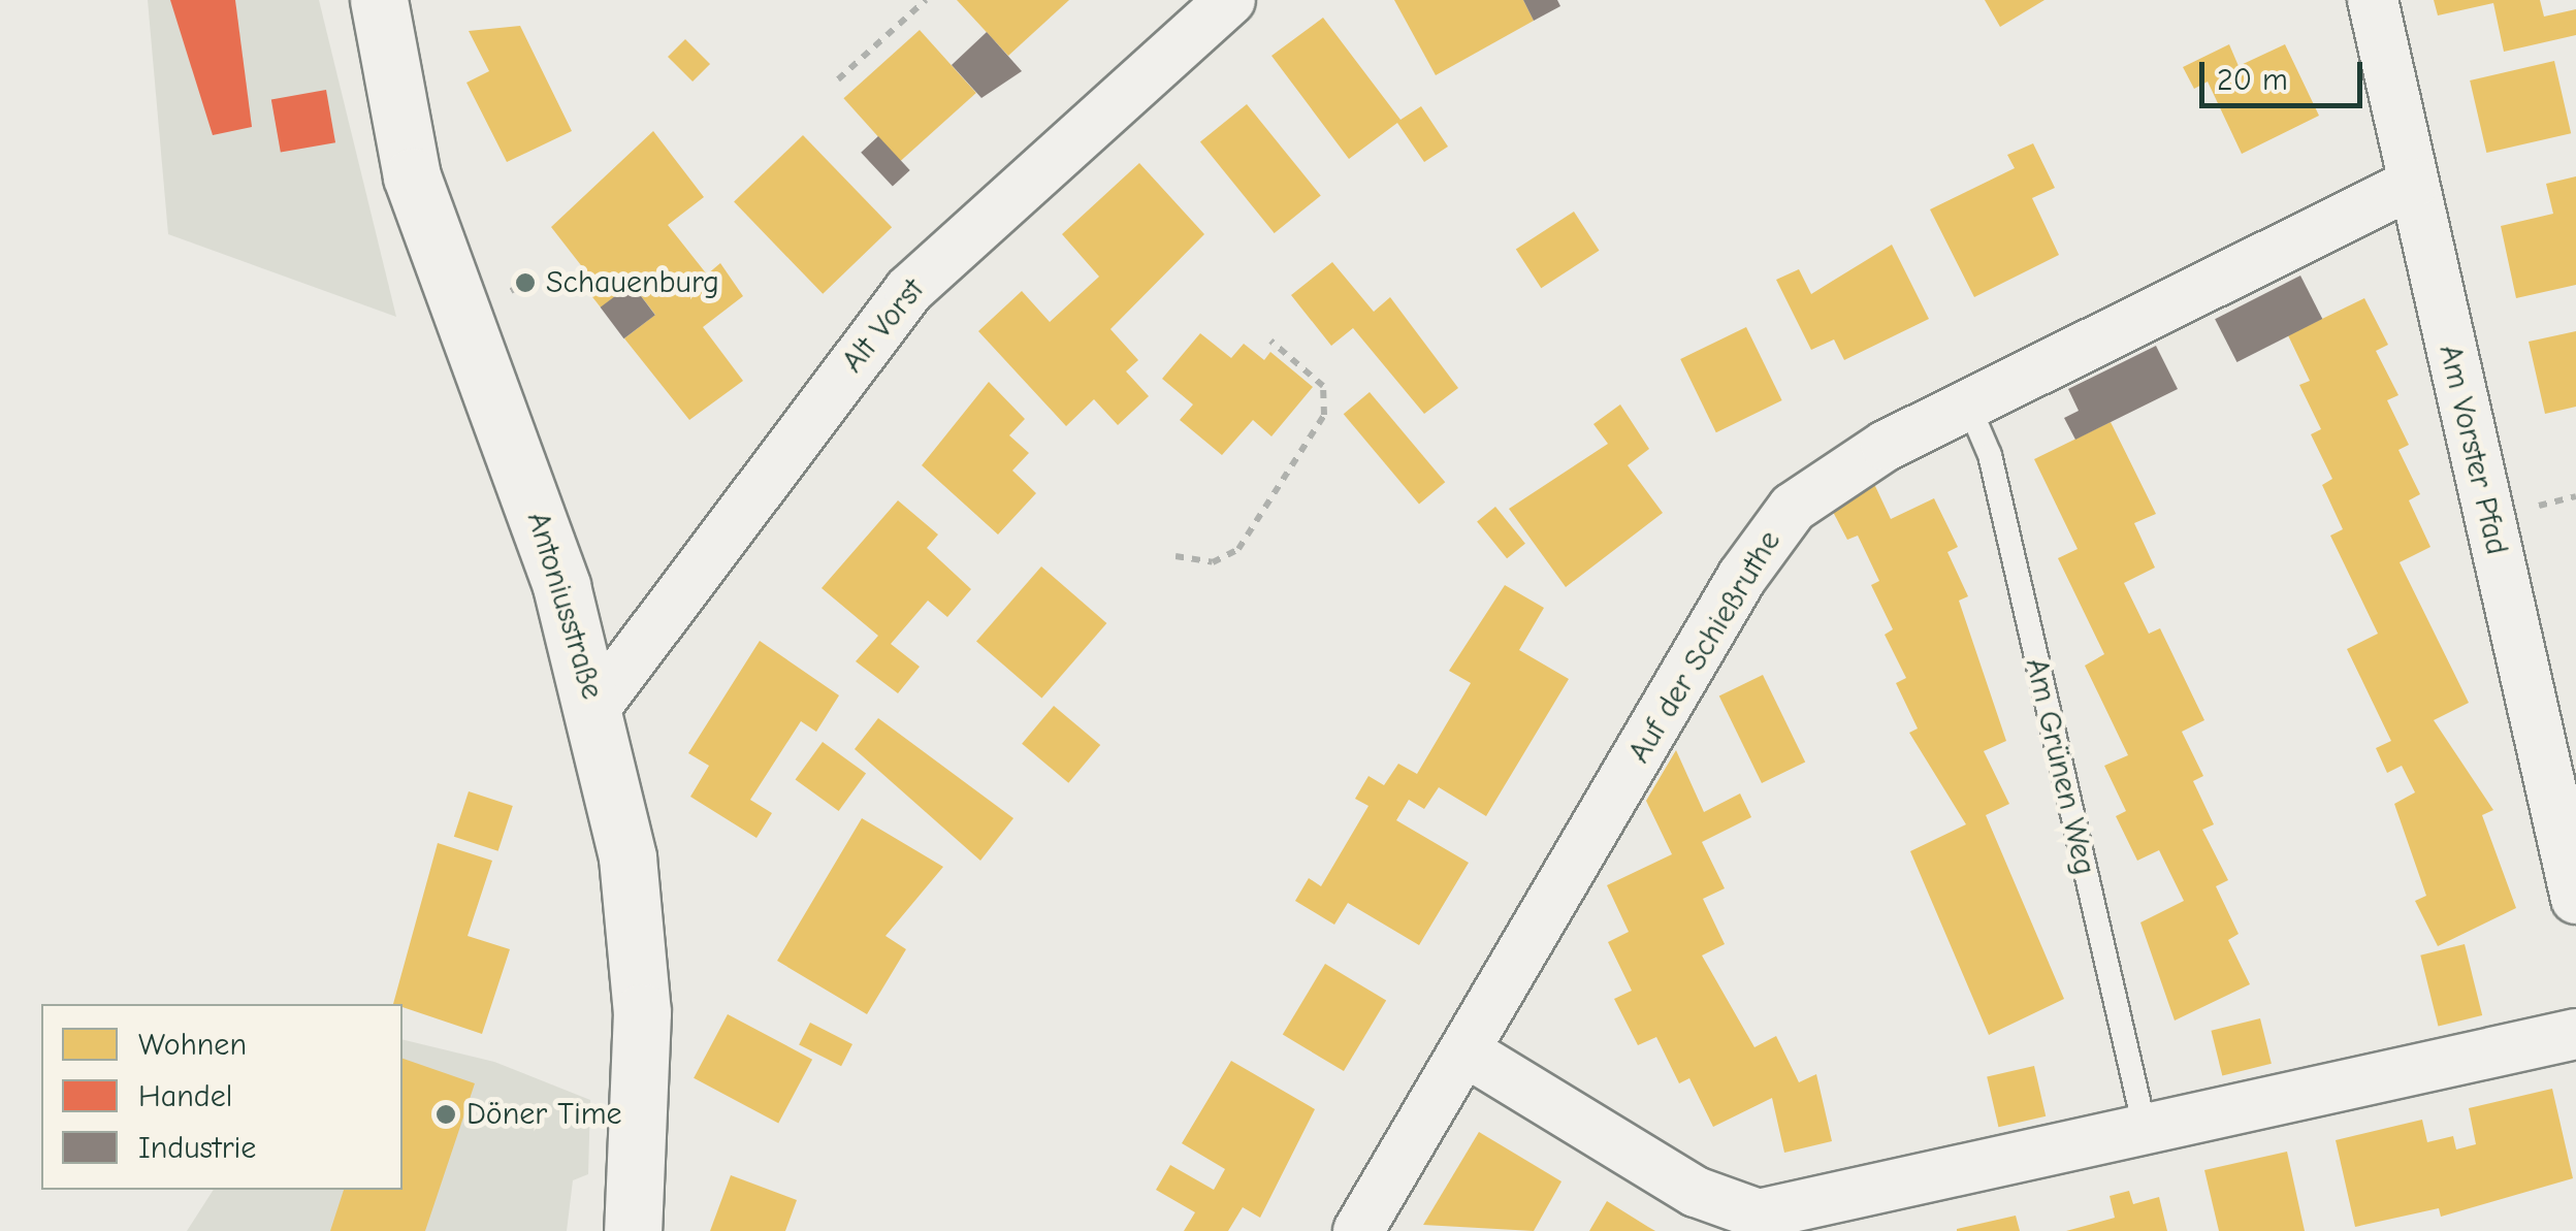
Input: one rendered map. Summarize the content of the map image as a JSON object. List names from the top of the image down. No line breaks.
{"streets":{"street":["Alt Vorst","Am Vorster Pfad","Antoniusstraße","Auf der Schießruthe"],"lane":["Am Grünen Weg"]},"crossings":[["Alt Vorst","Antoniusstraße"],["Am Vorster Pfad","Auf der Schießruthe"],["Auf der Schießruthe","Am Grünen Weg"]],"places":["Schauenburg","Döner Time"],"legend":["Wohnen","Handel","Industrie"],"scale_bar":"20 m"}
